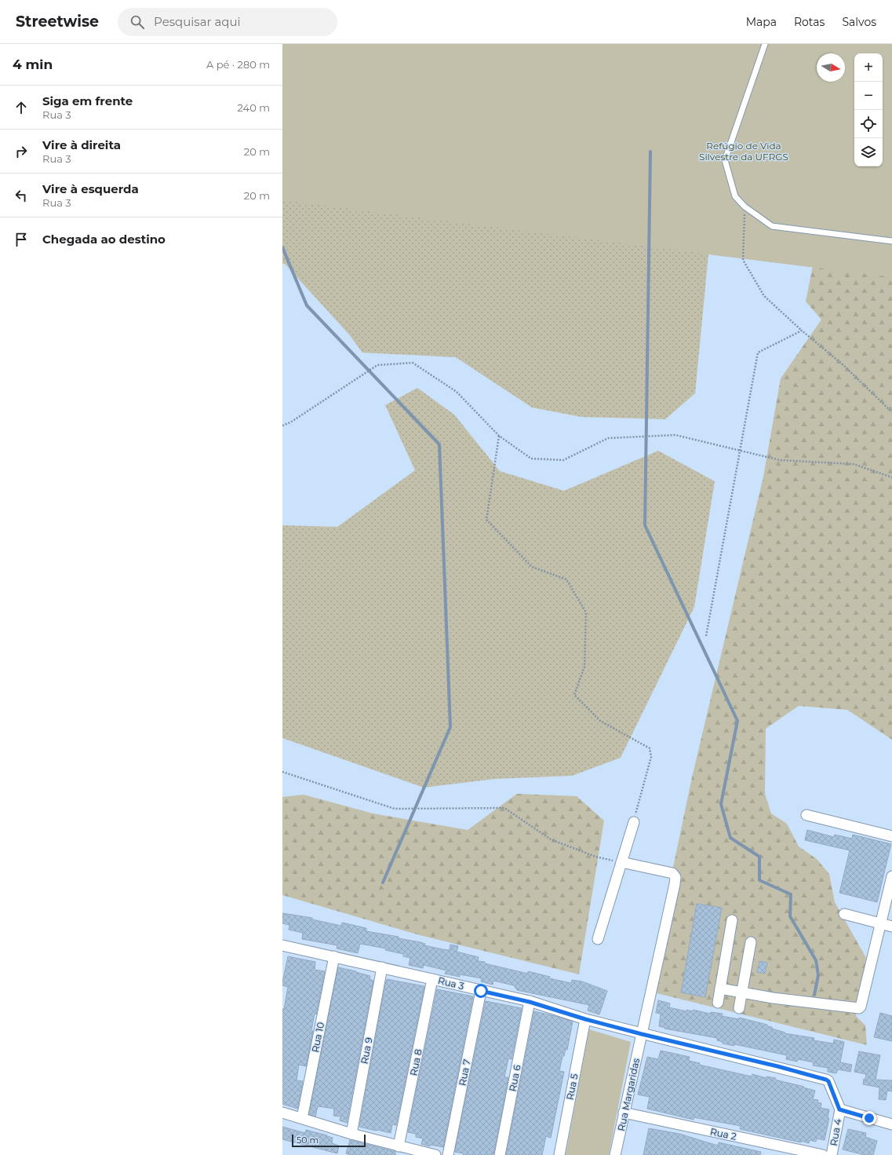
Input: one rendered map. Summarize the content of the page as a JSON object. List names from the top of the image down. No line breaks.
{"streets":{"street":["Rua 3","Rua 10","Rua 9","Rua 8","Rua 7","Rua 6","Rua 5","Rua Margaridas","Rua 4","Rua 2"]},"crossings":[["Rua 3","Rua 10"],["Rua 3","Rua 9"],["Rua 3","Rua 8"],["Rua 3","Rua 7"],["Rua 3","Rua 6"],["Rua 3","Rua 5"],["Rua 3","Rua Margaridas"],["Rua 3","Rua 4"],["Rua Margaridas","Rua 2"]],"parks":["Refúgio de Vida Silvestre da UFRGS"],"scale_bar":"50 m","north":"right","page":{"header":"Streetwise","search":"Pesquisar aqui","nav":["Mapa","Rotas","Salvos"],"heading":["4 min","A pé · 280 m"],"map_buttons":["+","−"],"list":[["Siga em frente","Rua 3","240 m"],["Vire à direita","Rua 3","20 m"],["Vire à esquerda","Rua 3","20 m"],"Chegada ao destino"],"scale":"50 m"}}
